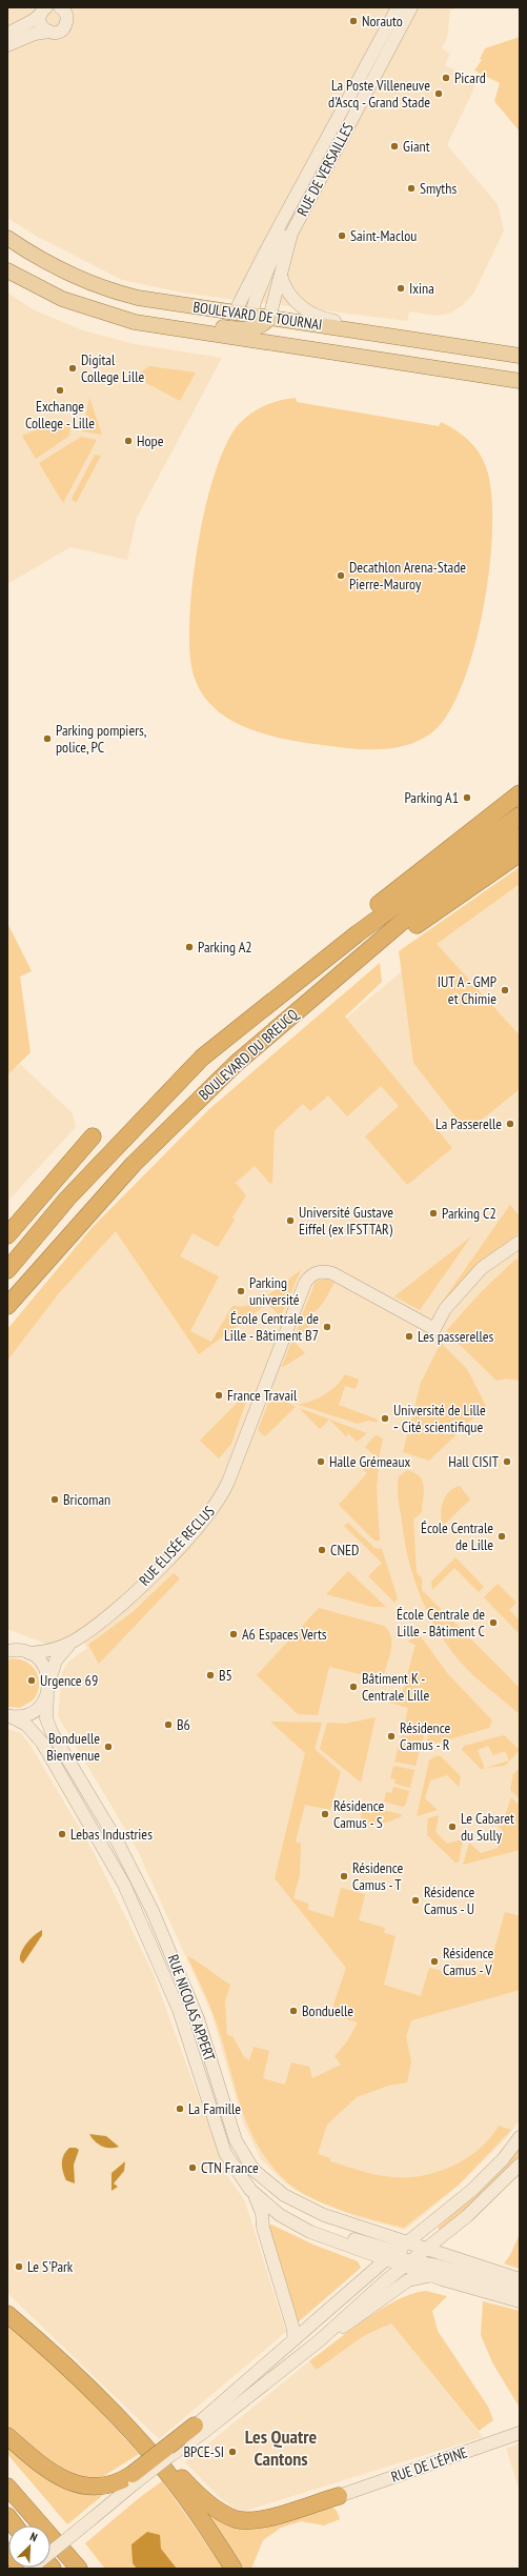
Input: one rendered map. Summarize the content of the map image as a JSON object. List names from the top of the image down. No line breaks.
{"streets":{"highway":["BOULEVARD DU BREUCQ"],"main road":["RUE DE VERSAILLES","BOULEVARD DE TOURNAI","RUE ÉLISÉE RECLUS","RUE NICOLAS APPERT","RUE DE L'ÉPINE"]},"crossings":[["RUE DE VERSAILLES","BOULEVARD DE TOURNAI"],["RUE ÉLISÉE RECLUS","RUE NICOLAS APPERT"]],"districts":["Les Quatre Cantons"],"places":["Norauto","Picard","La Poste Villeneuve d'Ascq - Grand Stade","Giant","Smyths","Saint-Maclou","Ixina","Digital College Lille","Exchange College - Lille","Hope","Decathlon Arena-Stade Pierre-Mauroy","Parking pompiers, police, PC","Parking A1","Parking A2","IUT A - GMP et Chimie","La Passerelle","Parking C2","Université Gustave Eiffel (ex IFSTTAR)","Parking université","École Centrale de Lille - Bâtiment B7","Les passerelles","France Travail","Université de Lille ‐ Cité scientifique","Halle Grémeaux","Hall CISIT","Bricoman","École Centrale de Lille","CNED","École Centrale de Lille - Bâtiment C","A6 Espaces Verts","B5","Urgence 69","Bâtiment K - Centrale Lille","B6","Résidence Camus - R","Bonduelle Bienvenue","Résidence Camus - S","Le Cabaret du Sully","Lebas Industries","Résidence Camus - T","Résidence Camus - U","Résidence Camus - V","Bonduelle","La Famille","CTN France","Le S'Park","BPCE-SI"],"north":"top right"}
